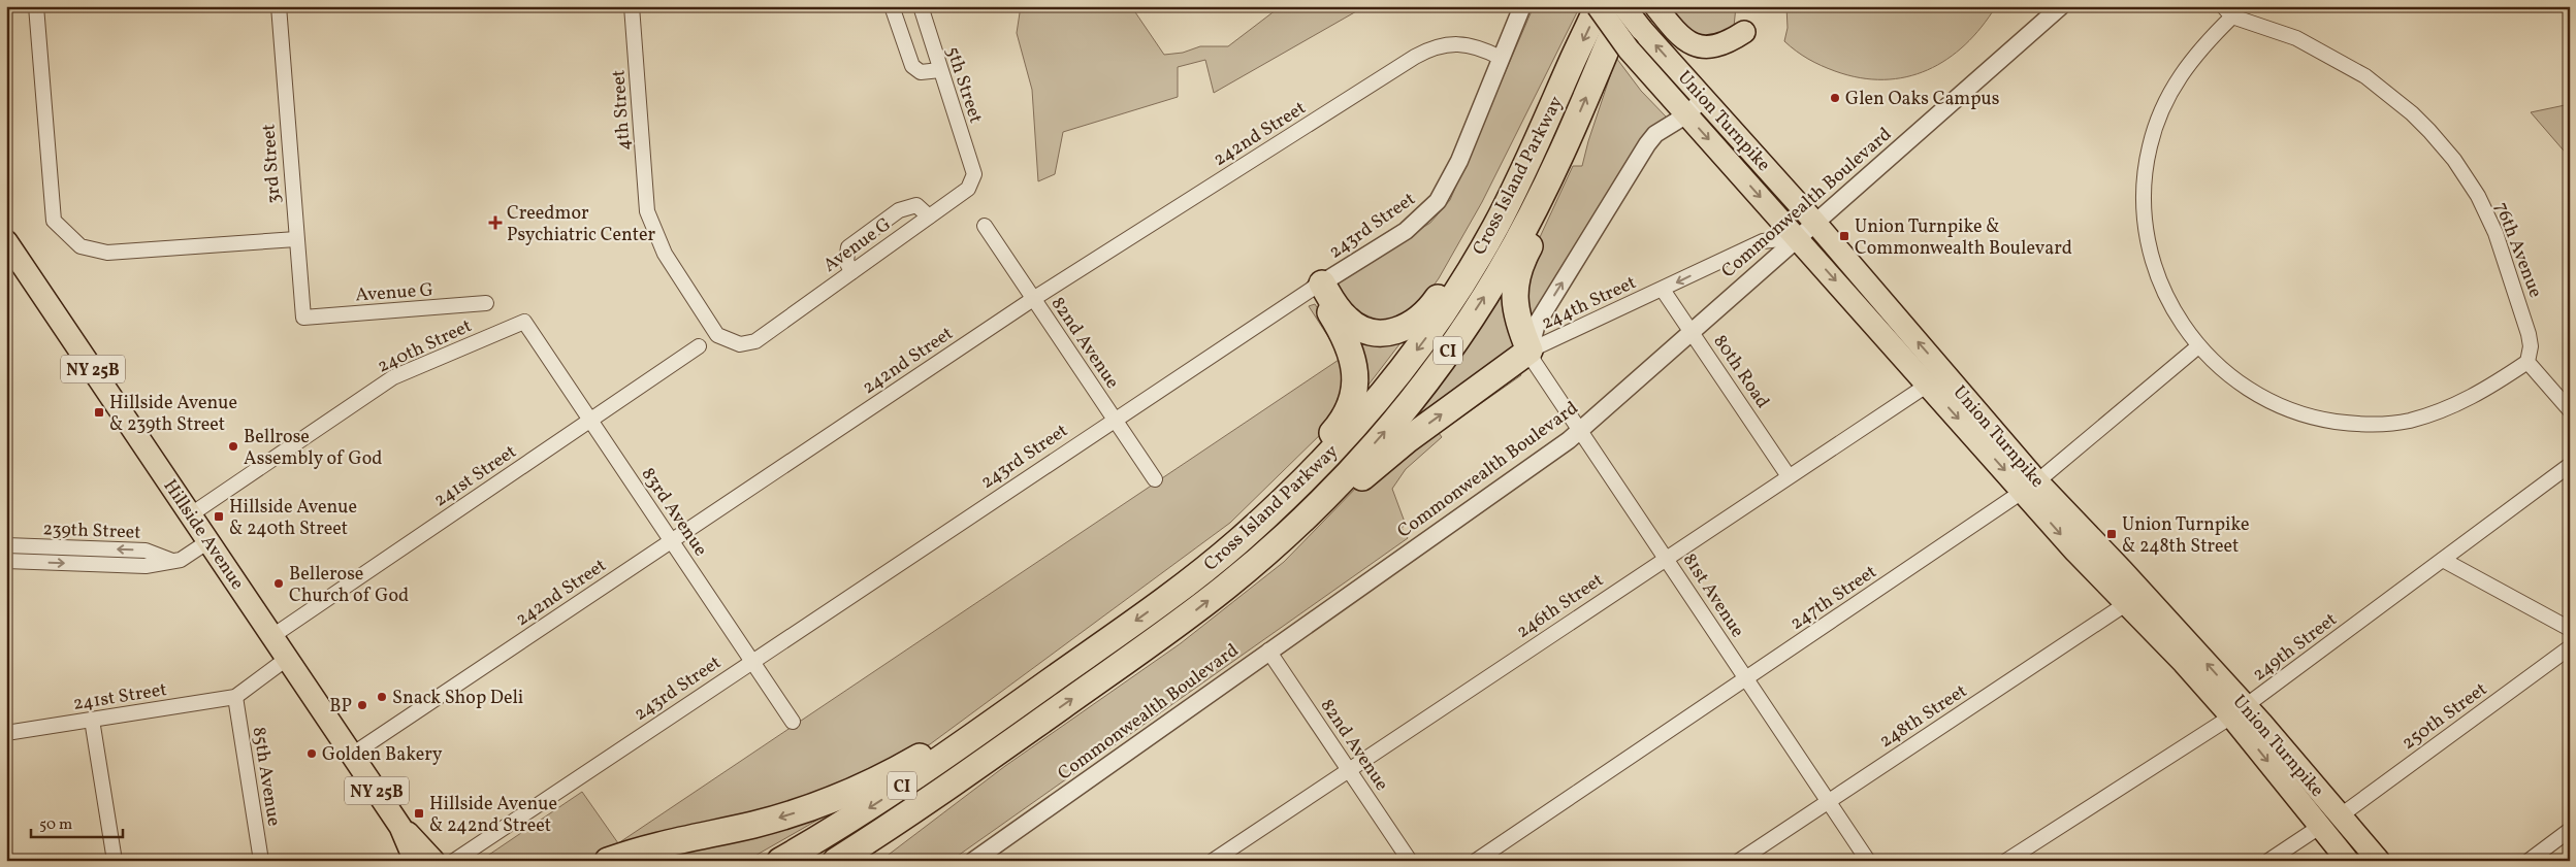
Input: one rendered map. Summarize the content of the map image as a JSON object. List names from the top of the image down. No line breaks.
{"streets":{"highway":["Cross Island Parkway","CI"],"main road":["Union Turnpike","NY 25B","Hillside Avenue"],"street":["5th Street","4th Street","242nd Street","3rd Street","Commonwealth Boulevard","243rd Street","Avenue G","76th Avenue","244th Street","82nd Avenue","240th Street","80th Road","241st Street","83rd Avenue","239th Street","81st Avenue","247th Street","246th Street","249th Street","248th Street","250th Street","85th Avenue"]},"crossings":[["5th Street","Avenue G"],["4th Street","Avenue G"],["Union Turnpike","Cross Island Parkway"],["Union Turnpike","Commonwealth Boulevard"],["Union Turnpike","244th Street"],["Union Turnpike","247th Street"],["Union Turnpike","246th Street"],["Union Turnpike","249th Street"],["Union Turnpike","248th Street"],["Union Turnpike","250th Street"],["242nd Street","243rd Street"],["242nd Street","82nd Avenue"],["242nd Street","83rd Avenue"],["242nd Street","Hillside Avenue"],["3rd Street","Avenue G"],["Commonwealth Boulevard","244th Street"],["Commonwealth Boulevard","82nd Avenue"],["Commonwealth Boulevard","80th Road"],["Commonwealth Boulevard","81st Avenue"],["243rd Street","82nd Avenue"],["243rd Street","83rd Avenue"],["244th Street","80th Road"],["244th Street","81st Avenue"],["82nd Avenue","246th Street"],["240th Street","83rd Avenue"],["240th Street","Hillside Avenue"],["80th Road","246th Street"],["241st Street","83rd Avenue"],["241st Street","Hillside Avenue"],["241st Street","85th Avenue"],["239th Street","Hillside Avenue"],["81st Avenue","247th Street"],["81st Avenue","246th Street"],["81st Avenue","248th Street"]],"one_way":["244th Street"],"places":{"other":["Glen Oaks Campus","Bellrose Assembly of God","Bellerose Church of God","Snack Shop Deli","BP","Golden Bakery"],"health":["Creedmor Psychiatric Center"],"transit":["Union Turnpike & Commonwealth Boulevard","Hillside Avenue & 239th Street","Hillside Avenue & 240th Street","Union Turnpike & 248th Street","Hillside Avenue & 242nd Street"]},"scale_bar":"50 m"}
